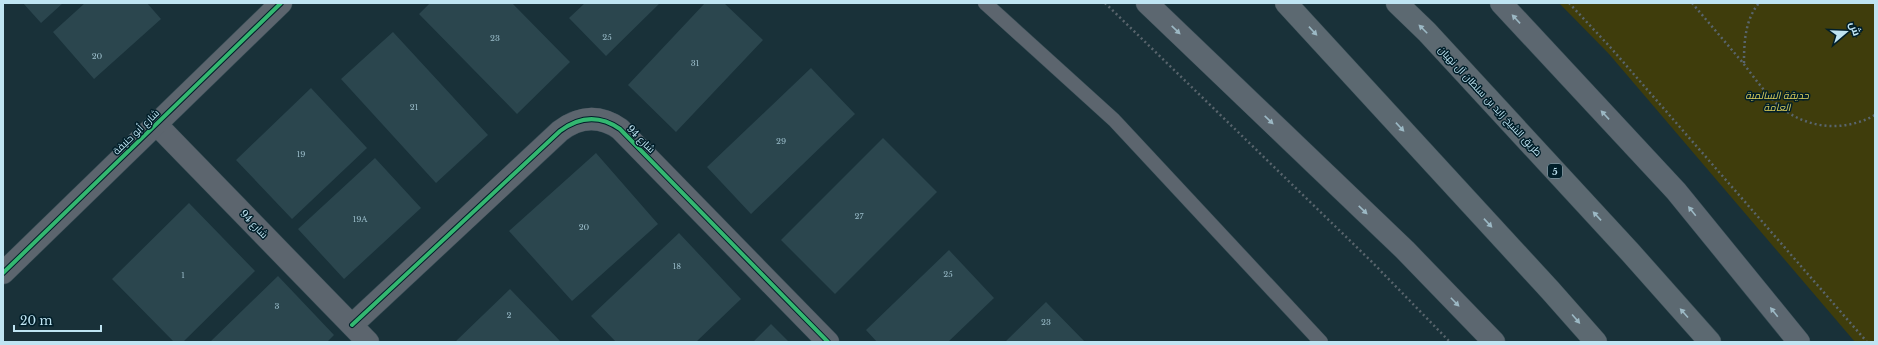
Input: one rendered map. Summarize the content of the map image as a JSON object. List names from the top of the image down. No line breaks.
{"streets":{"highway":["طريق الشيخ زايد بن سلطان آل نهيان","5"],"street":["شارع أبو حنيفة","شارع 94"]},"crossings":[["شارع أبو حنيفة","شارع 94"]],"parks":["حديقة السالمية العامة"],"house_numbers":["25","23","20","31","21","29","19","27","19A","20","18","25","1","3","2","23"],"scale_bar":"20 m","north":"right"}
